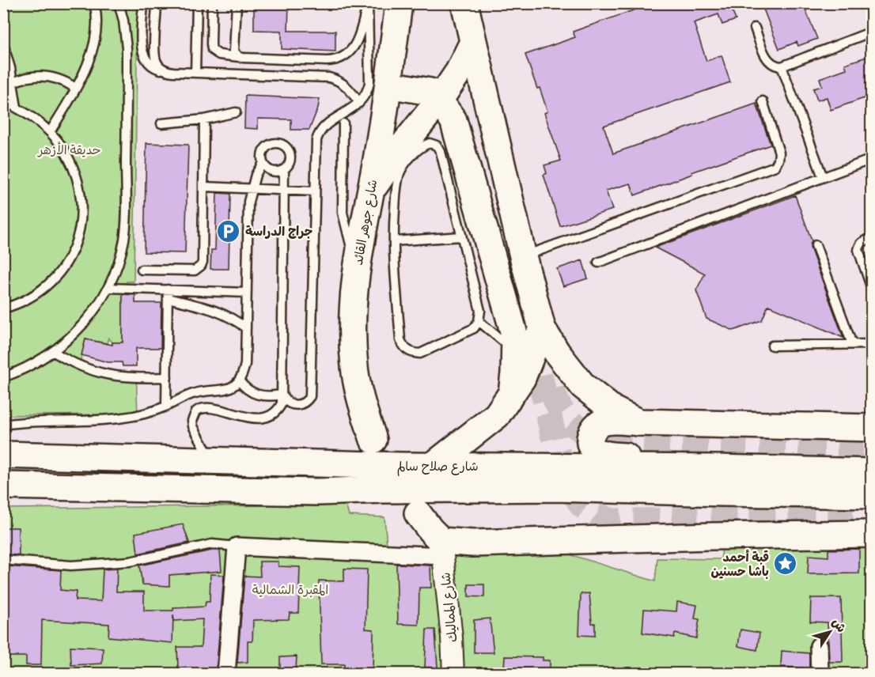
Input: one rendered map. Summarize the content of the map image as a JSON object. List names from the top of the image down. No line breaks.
{"streets":{"main road":["شارع جوهر القائد","شارع صلاح سالم"],"street":["شارع المماليك"]},"parks":["حديقة الأزهر","المقبرة الشمالية"],"places":{"parking":["جراج الدراسة"],"place":["قبة أحمد باشا حسنين"]},"north":"top right"}
